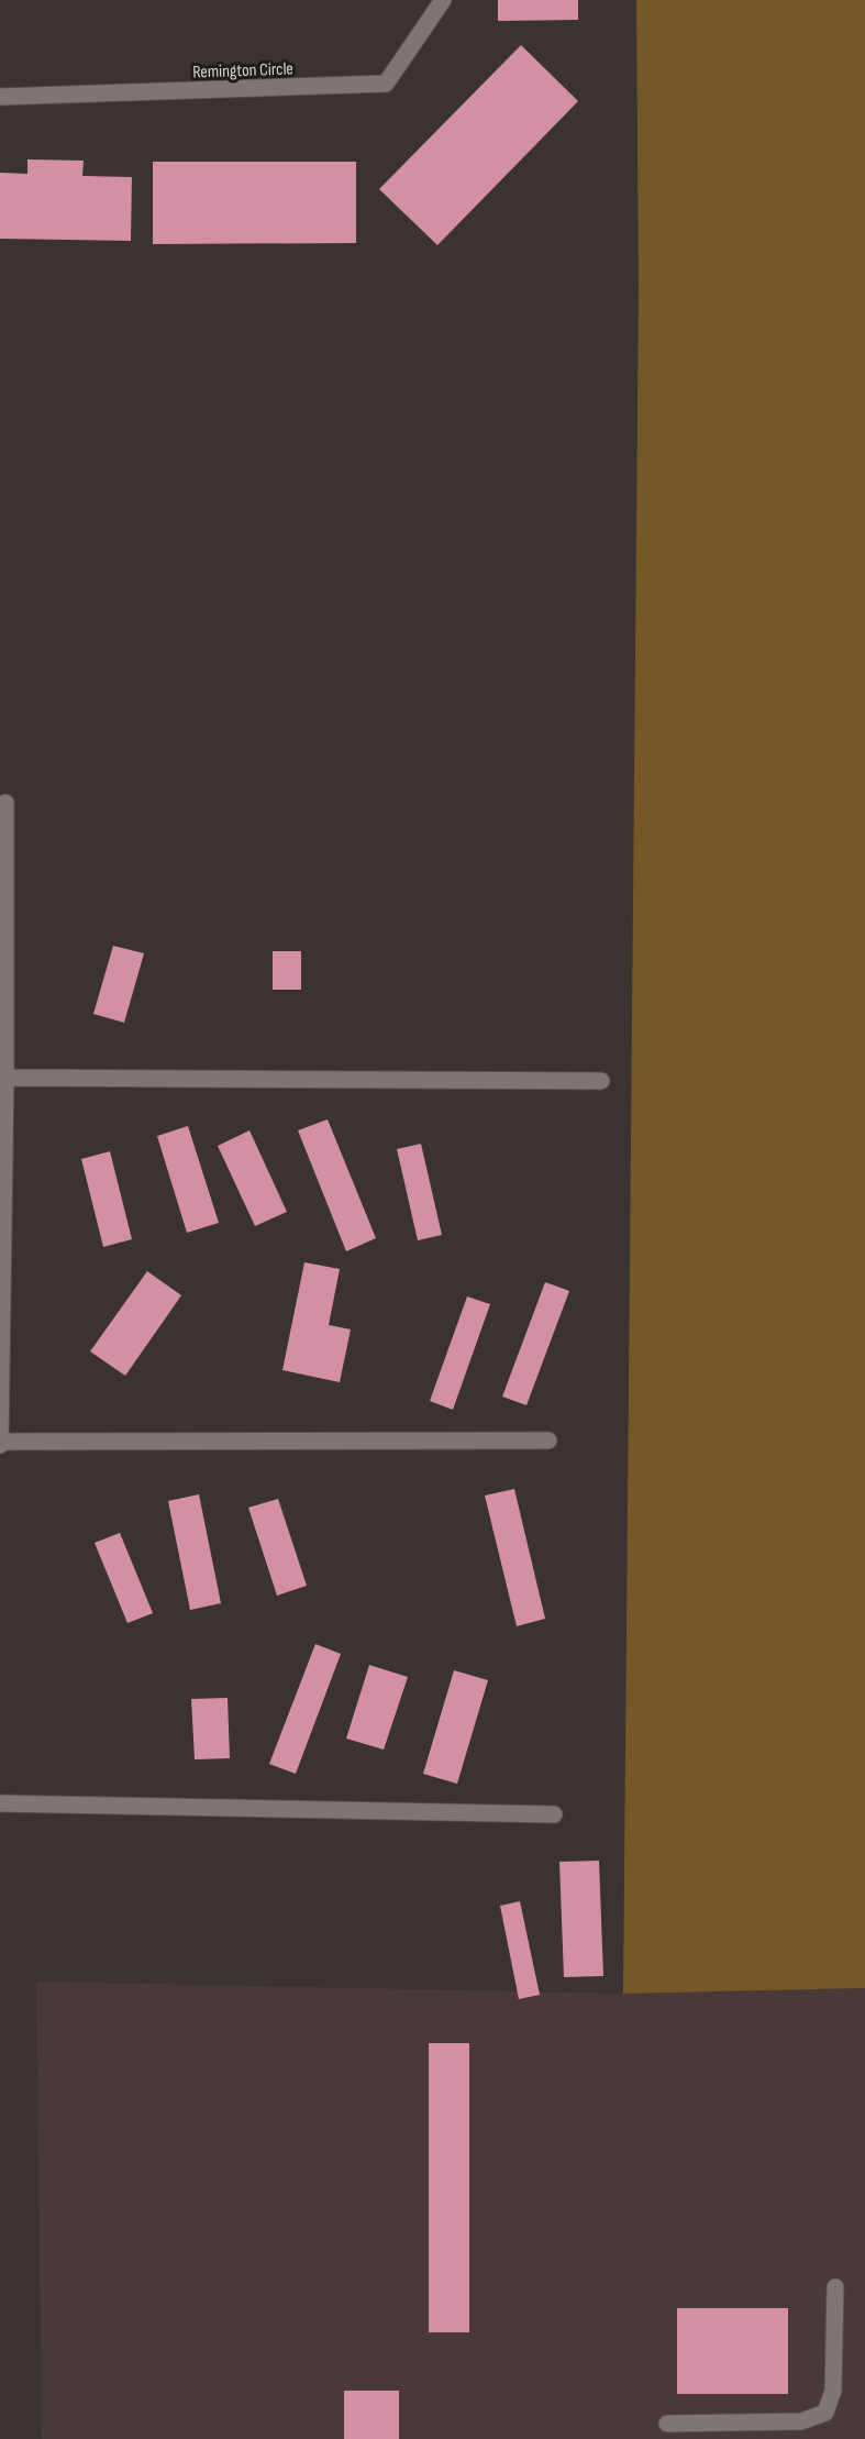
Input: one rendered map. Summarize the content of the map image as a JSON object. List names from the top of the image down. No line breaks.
{"streets":{"street":["Remington Circle"]}}
